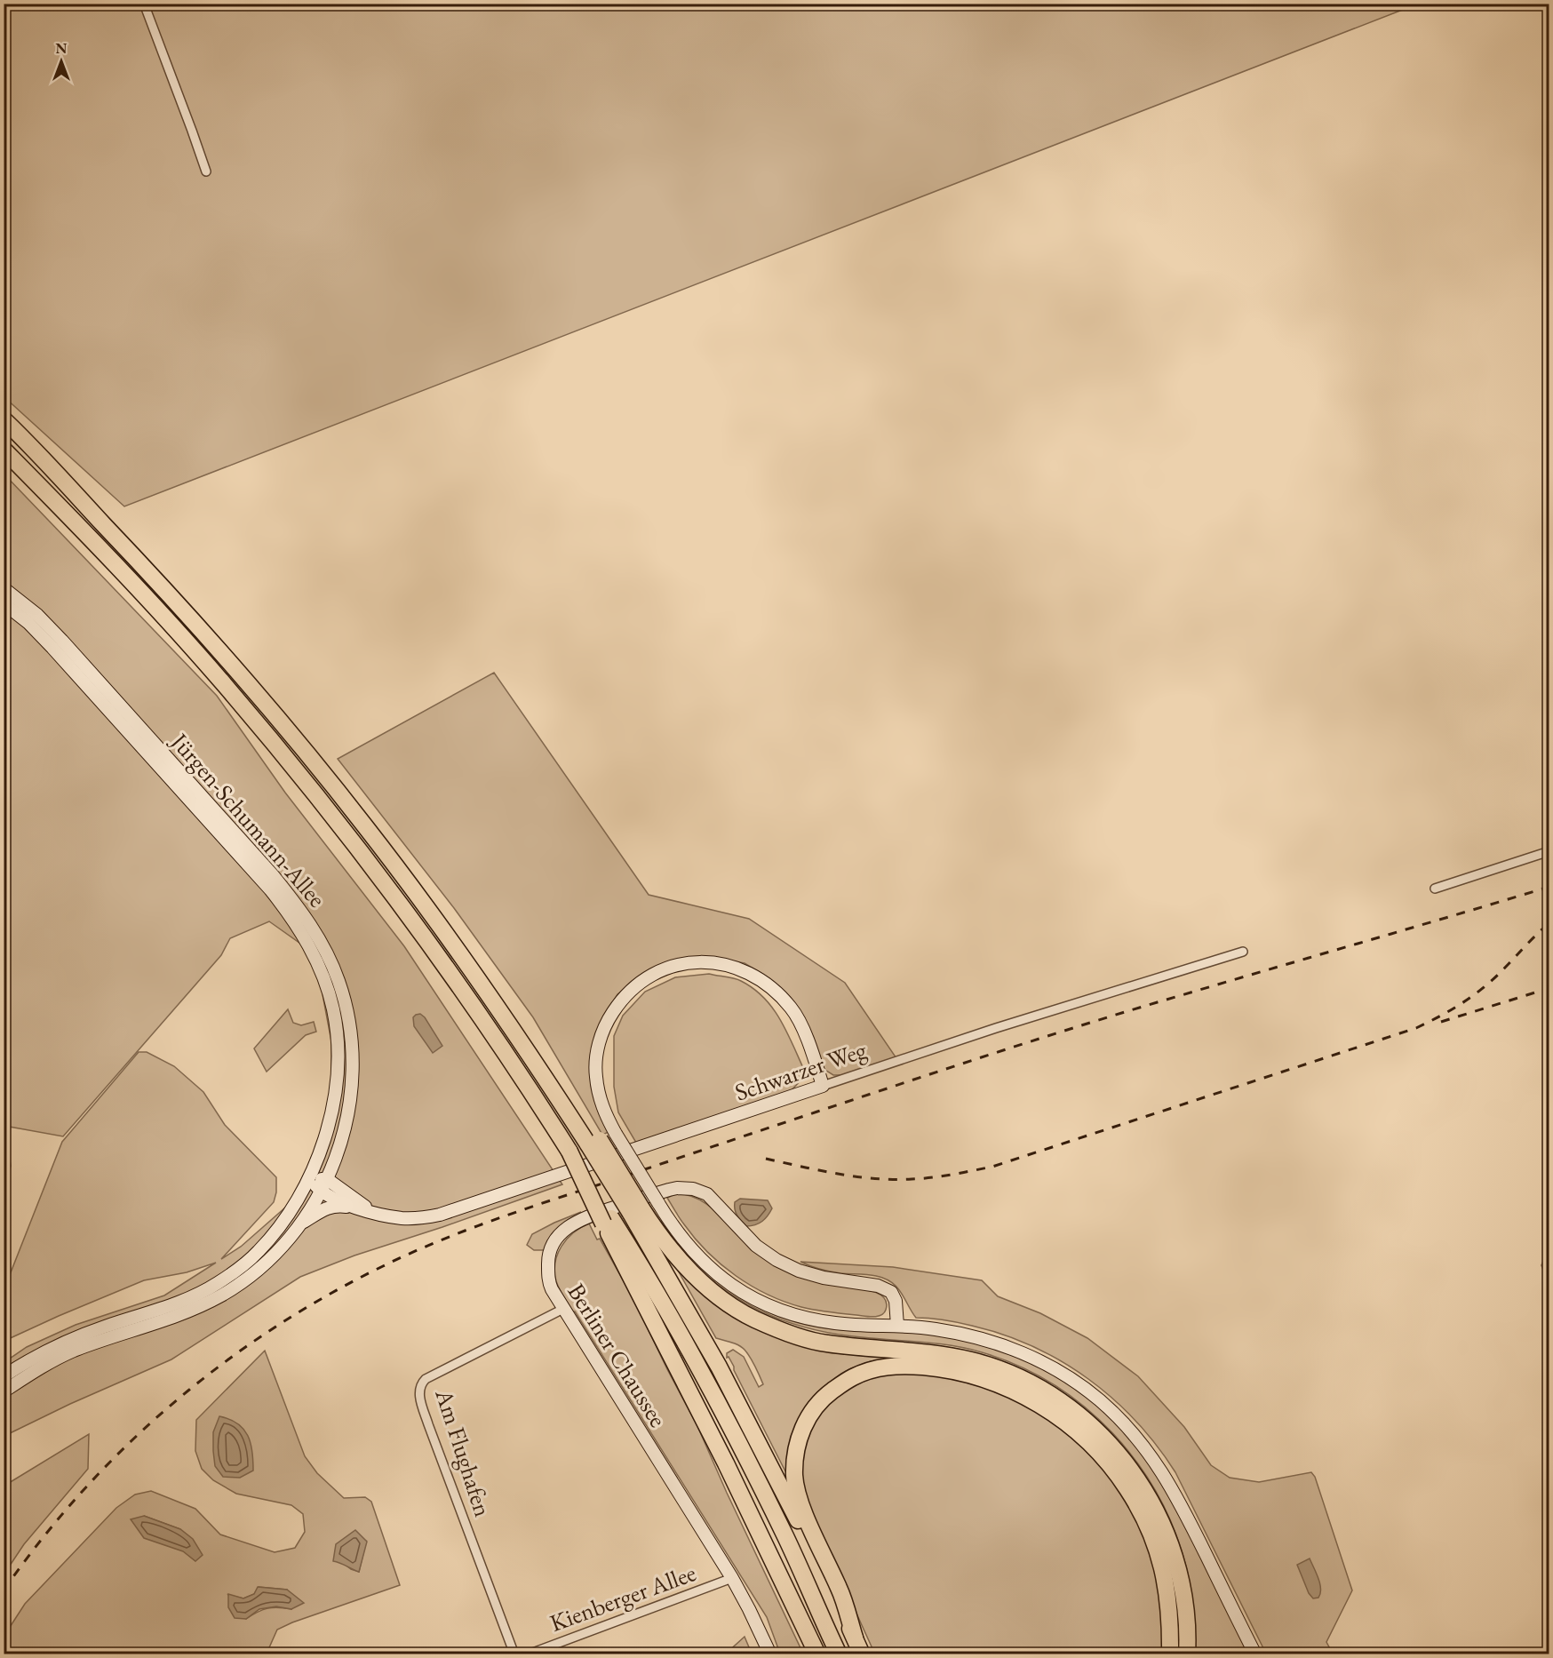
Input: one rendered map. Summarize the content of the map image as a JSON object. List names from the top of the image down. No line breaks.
{"streets":{"street":["Jürgen-Schumann-Allee","Schwarzer Weg","Berliner Chaussee","Am Flughafen","Kienberger Allee"]},"crossings":[["Jürgen-Schumann-Allee","Schwarzer Weg"],["Berliner Chaussee","Am Flughafen"],["Berliner Chaussee","Kienberger Allee"]],"north":"top"}
